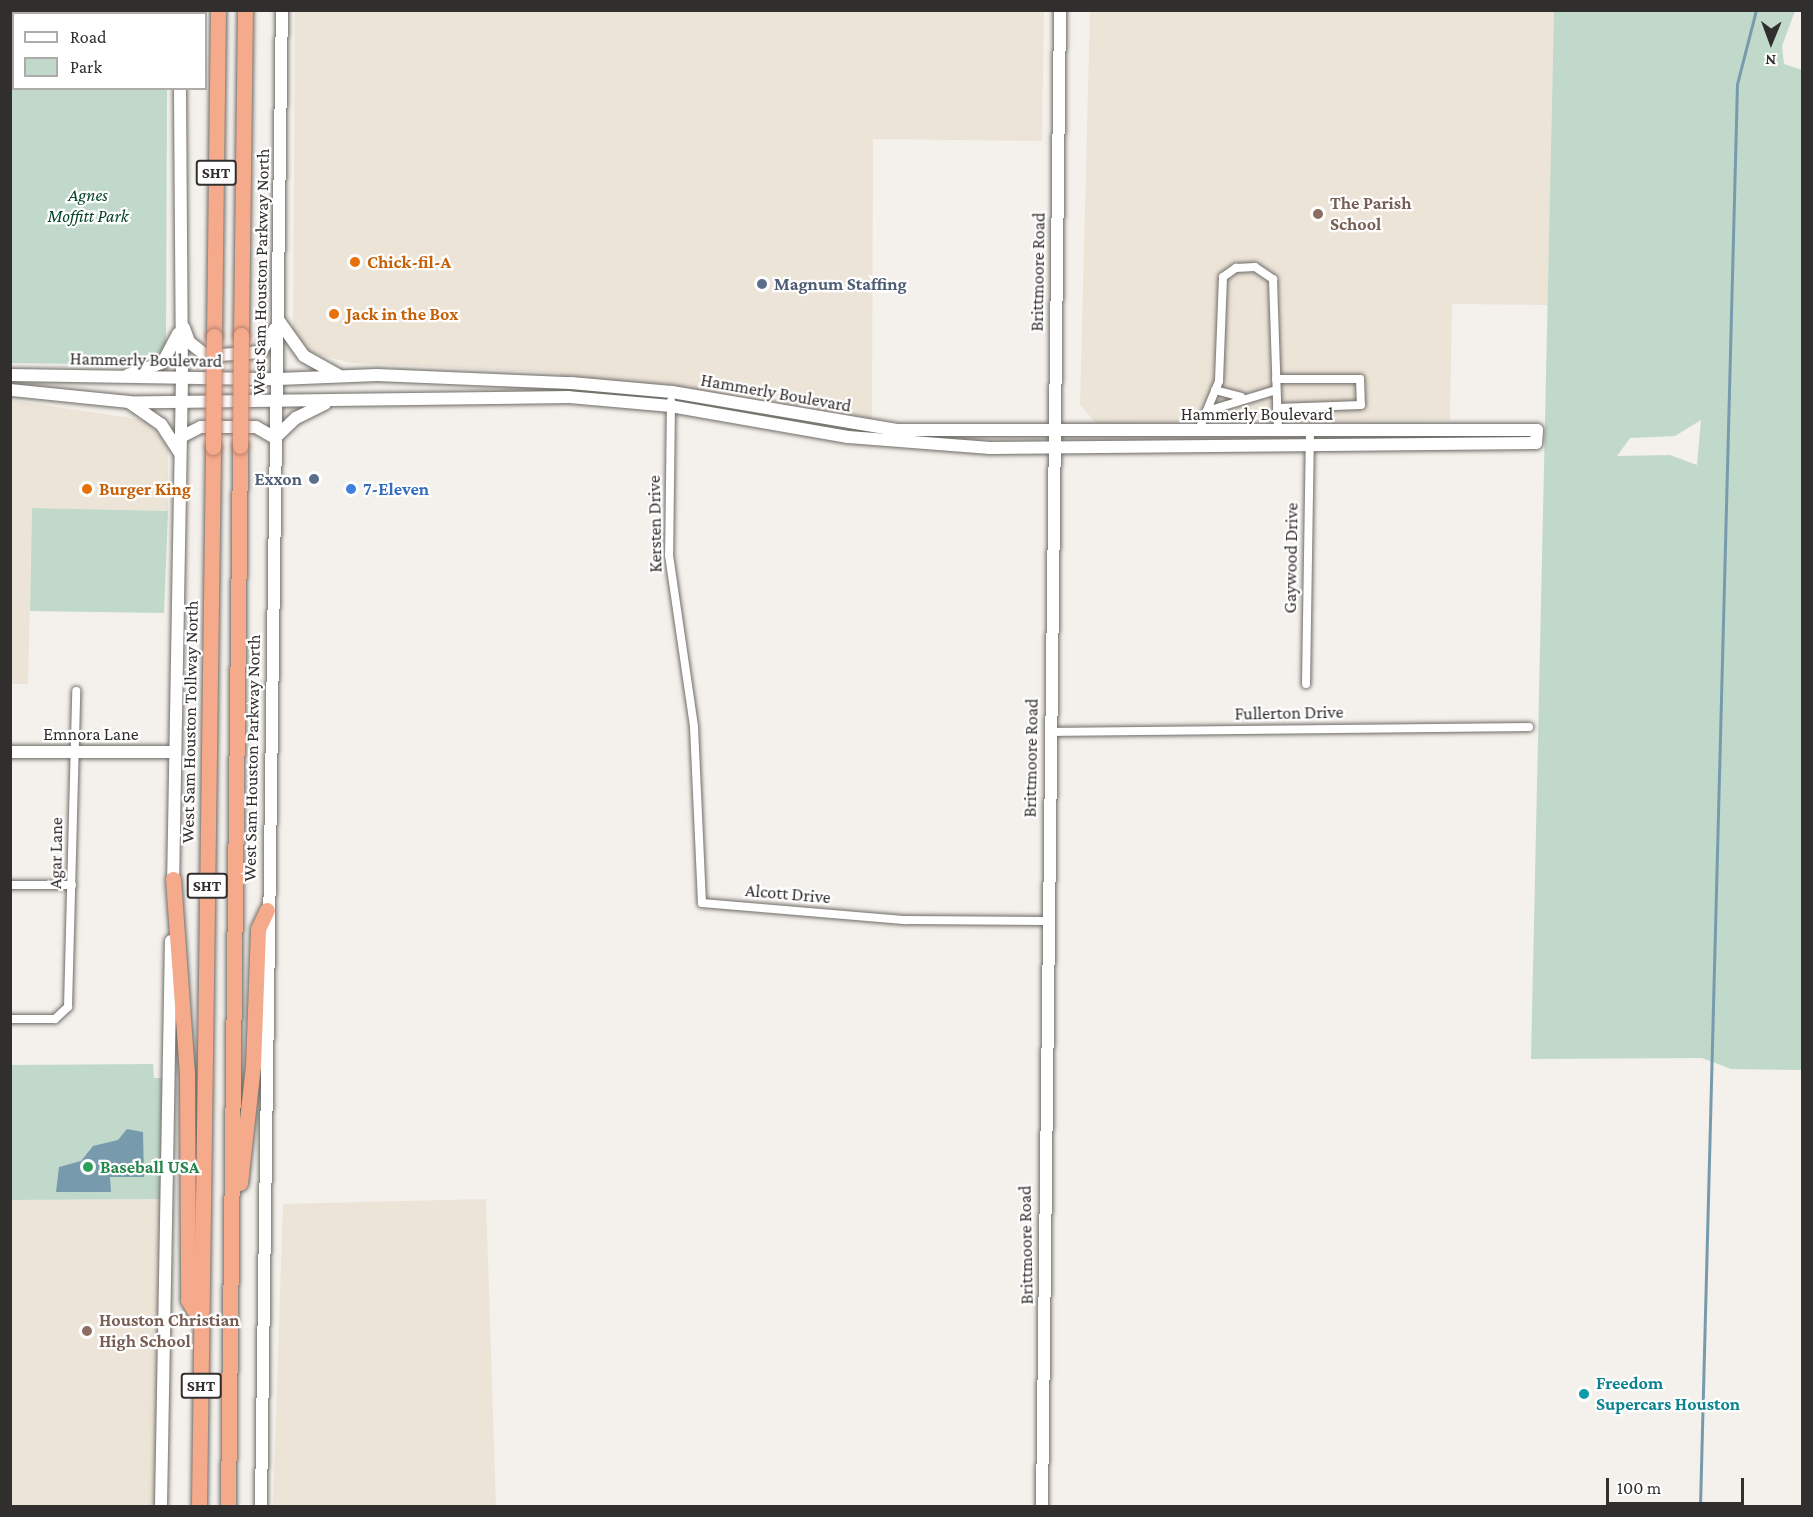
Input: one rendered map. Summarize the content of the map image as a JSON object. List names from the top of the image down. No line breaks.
{"streets":{"highway":["SHT","West Sam Houston Tollway North"],"main road":["West Sam Houston Parkway North","Brittmoore Road","Hammerly Boulevard","Emnora Lane"],"street":["Kersten Drive","Gaywood Drive","Fullerton Drive","Agar Lane","Alcott Drive"]},"crossings":[["West Sam Houston Parkway North","Hammerly Boulevard"],["Brittmoore Road","Hammerly Boulevard"],["Brittmoore Road","Fullerton Drive"],["Brittmoore Road","Alcott Drive"],["Hammerly Boulevard","Kersten Drive"],["Hammerly Boulevard","Gaywood Drive"],["Kersten Drive","Alcott Drive"],["Emnora Lane","Agar Lane"]],"parks":["Agnes Moffitt Park"],"places":["The Parish School","Chick-fil-A","Magnum Staffing","Jack in the Box","Exxon","Burger King","7-Eleven","Baseball USA","Houston Christian High School","Freedom Supercars Houston"],"legend":["Road","Park"],"scale_bar":"100 m","north":"bottom"}
